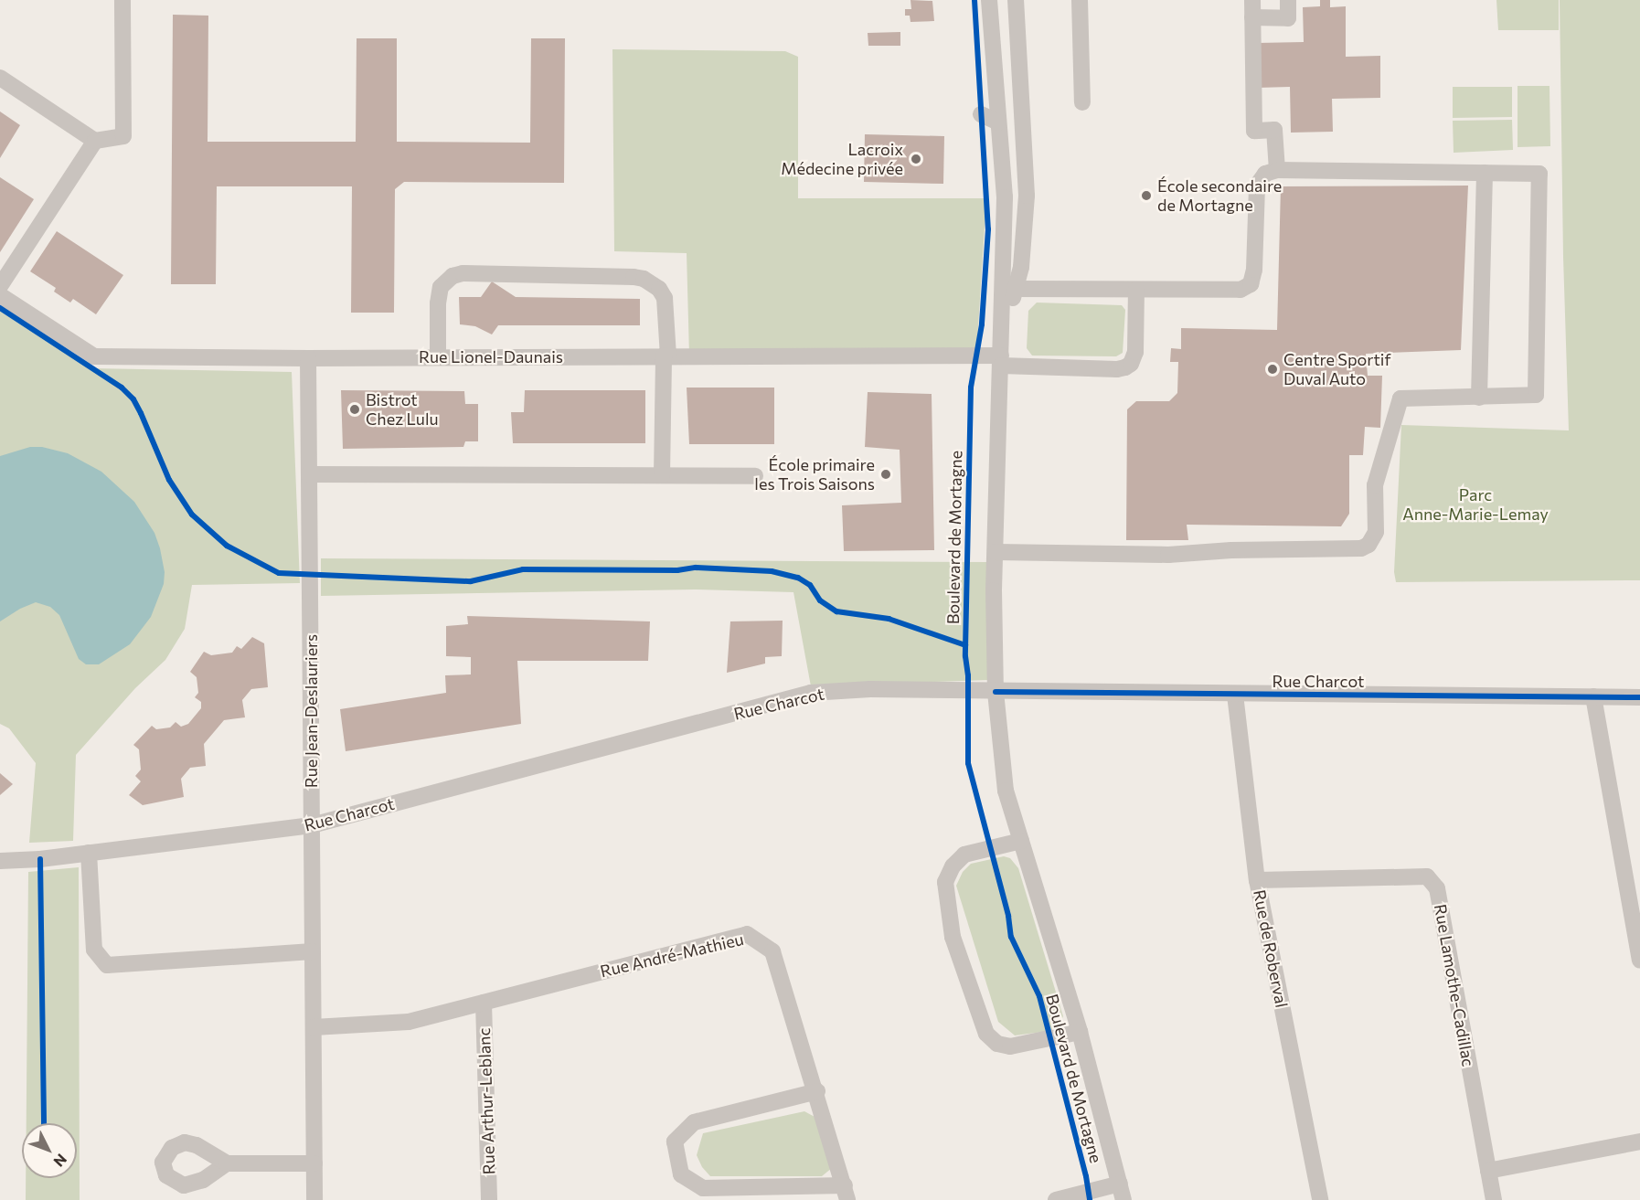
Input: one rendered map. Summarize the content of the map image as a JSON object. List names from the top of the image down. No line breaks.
{"streets":{"street":["Rue Lionel-Daunais","Boulevard de Mortagne","Rue Charcot","Rue Jean-Deslauriers","Rue de Roberval","Rue André-Mathieu","Rue Lamothe-Cadillac","Rue Arthur-Leblanc"]},"crossings":[["Rue Lionel-Daunais","Boulevard de Mortagne"],["Rue Lionel-Daunais","Rue Jean-Deslauriers"],["Boulevard de Mortagne","Rue Charcot"],["Rue Charcot","Rue Jean-Deslauriers"],["Rue Charcot","Rue de Roberval"],["Rue Jean-Deslauriers","Rue André-Mathieu"],["Rue de Roberval","Rue Lamothe-Cadillac"],["Rue André-Mathieu","Rue Arthur-Leblanc"]],"parks":["Parc Anne-Marie-Lemay"],"places":["Lacroix Médecine privée","École secondaire de Mortagne","Centre Sportif Duval Auto","Bistrot Chez Lulu","École primaire les Trois Saisons"],"north":"bottom right"}
